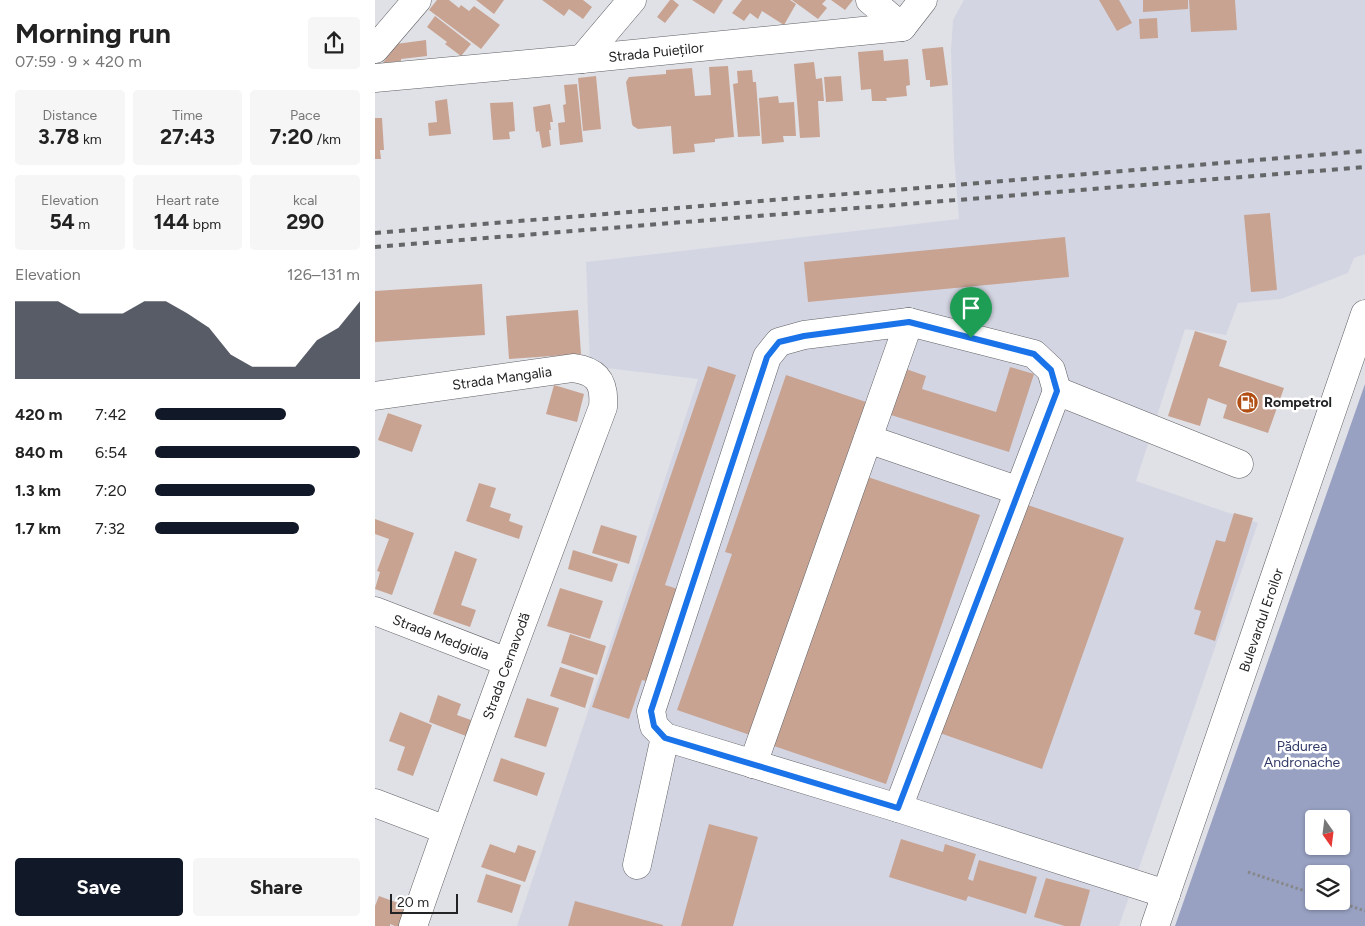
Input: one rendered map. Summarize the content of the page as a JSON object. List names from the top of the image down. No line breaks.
{"streets":{"street":["Strada Puieților","Strada Mangalia","Bulevardul Eroilor","Strada Medgidia","Strada Cernavodă"]},"crossings":[["Strada Mangalia","Strada Cernavodă"],["Strada Medgidia","Strada Cernavodă"]],"parks":["Pădurea Andronache"],"places":{"fuel station":["Rompetrol"]},"scale_bar":"20 m","north":"bottom","page":{"heading":["Morning run","07:59 · 9 × 420 m"],"stats":[["Distance","3.78 km"],["Time","27:43"],["Pace","7:20 /km"],["Elevation","54 m"],["Heart rate","144 bpm"],["kcal","290"]],"chart":["Elevation","126–131 m"],"list":[{"name":"420 m","note":"7:42"},{"name":"840 m","note":"6:54"},{"name":"1.3 km","note":"7:20"},{"name":"1.7 km","note":"7:32"}],"buttons":["Save","Share"],"scale":"20 m"}}
